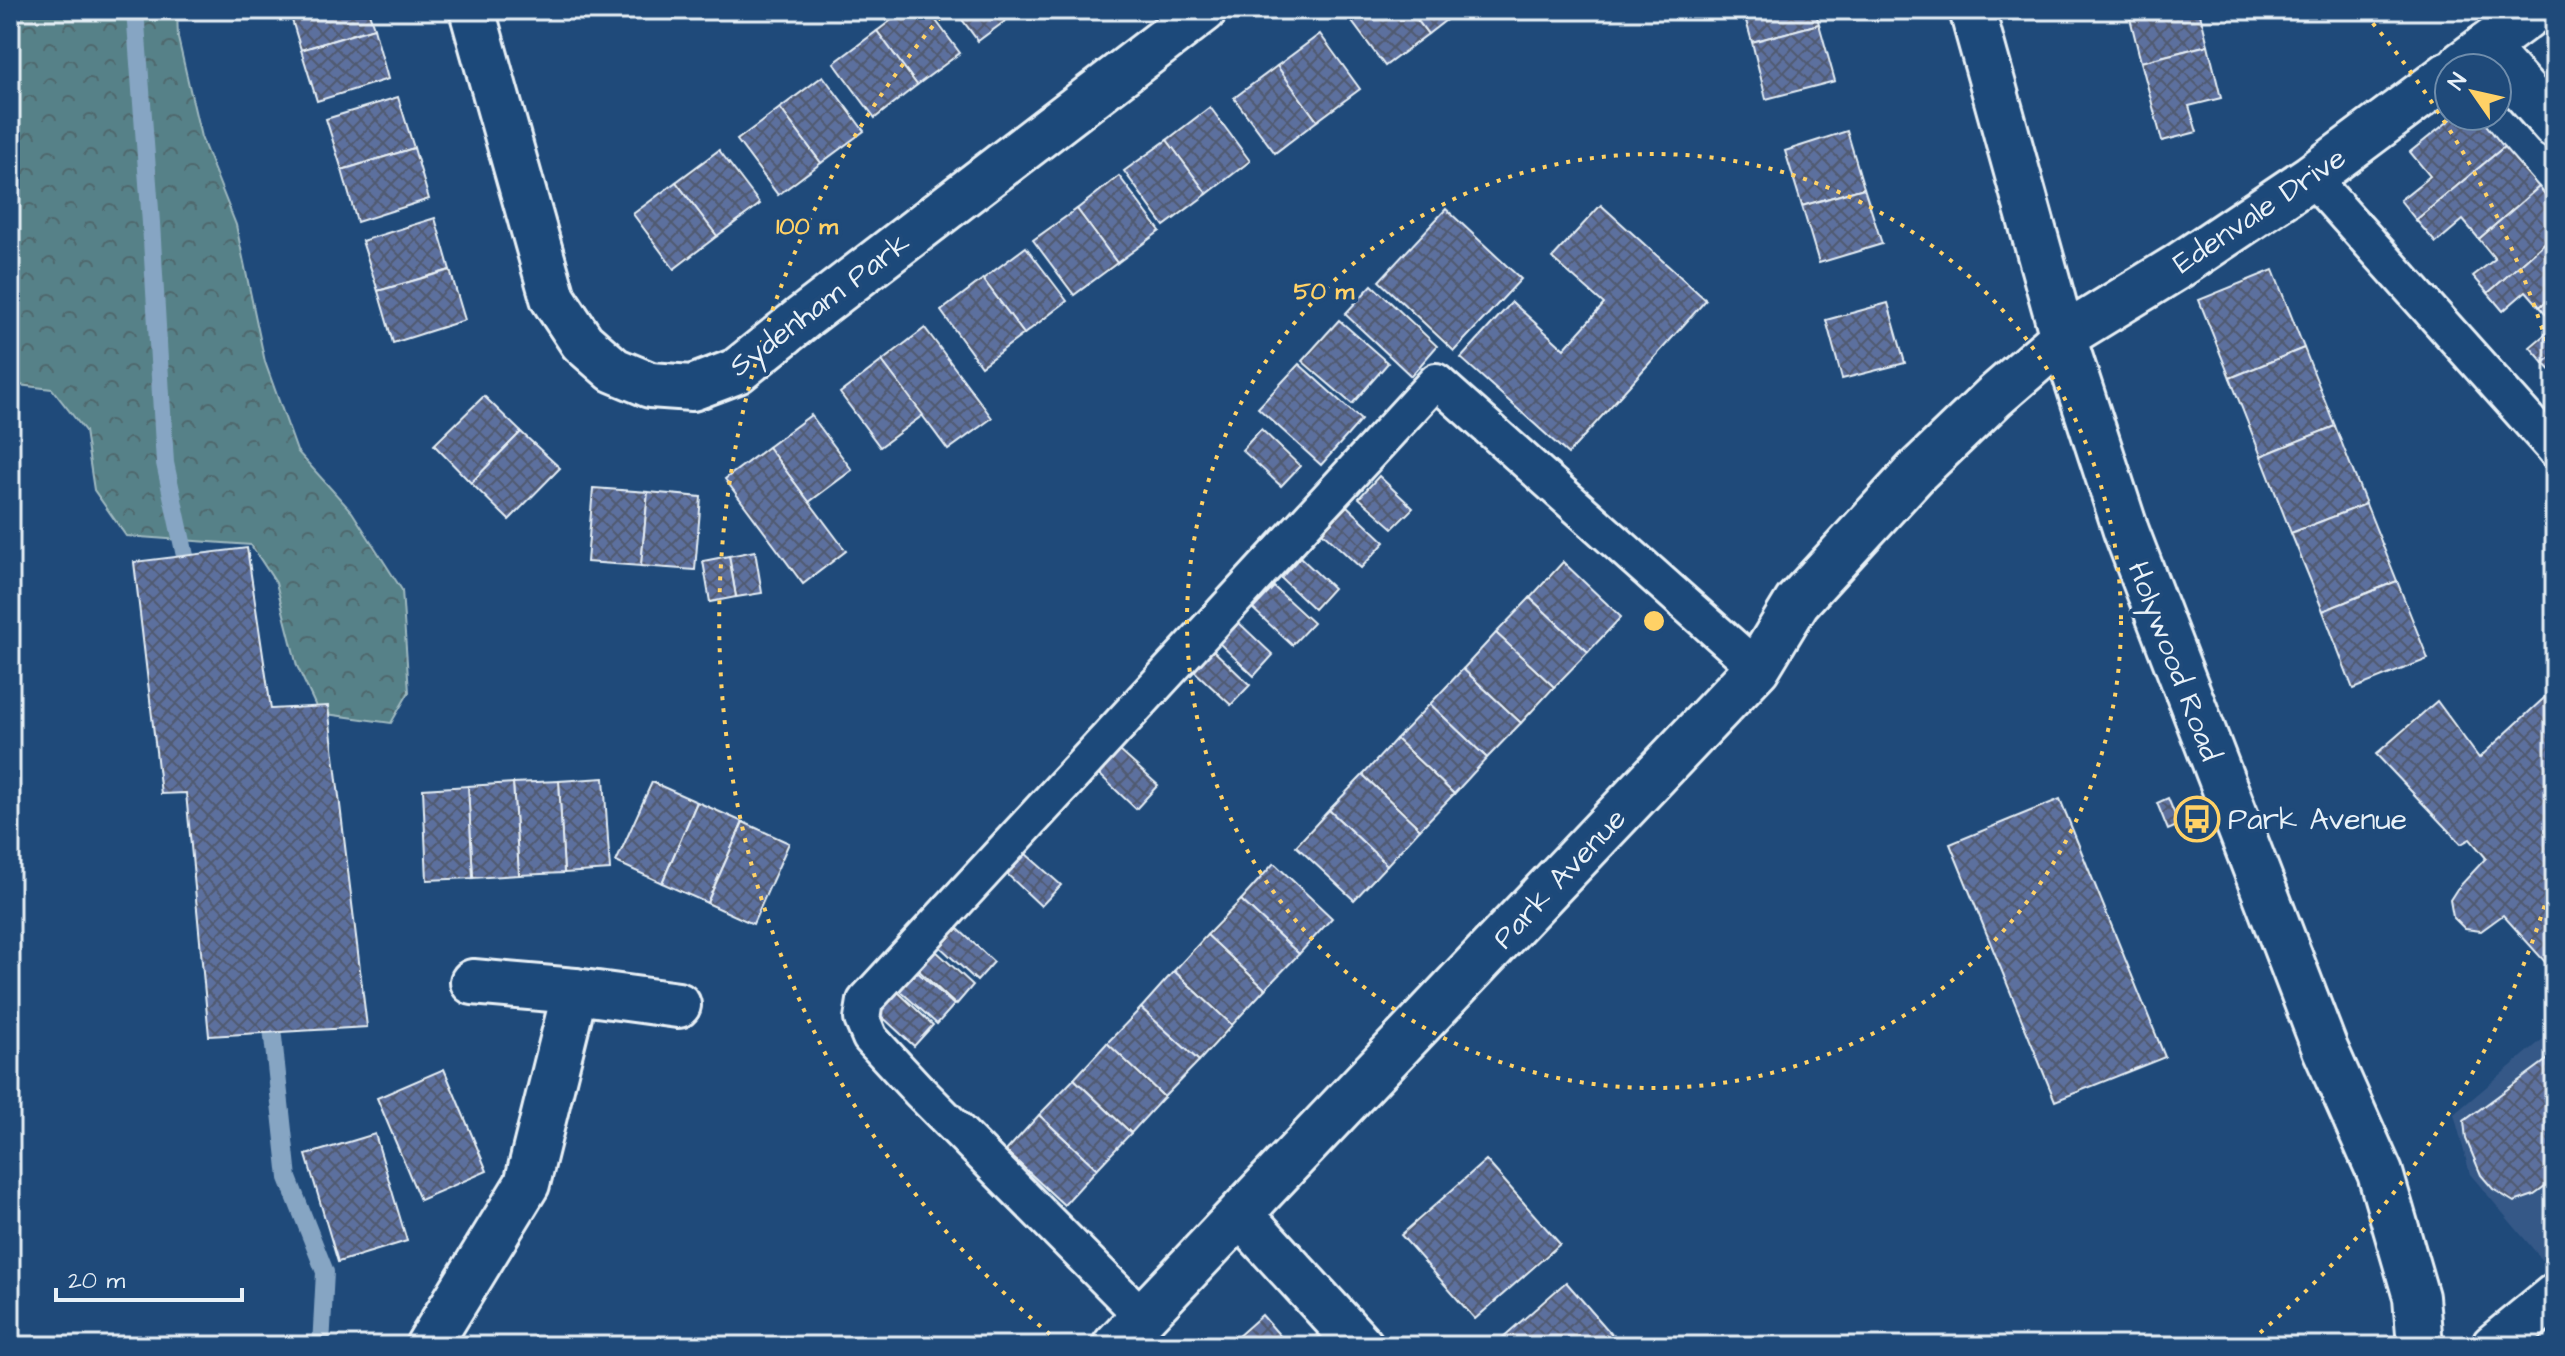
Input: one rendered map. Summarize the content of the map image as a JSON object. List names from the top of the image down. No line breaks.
{"streets":{"street":["Edenvale Drive","Sydenham Park","Holywood Road","Park Avenue"]},"crossings":[["Edenvale Drive","Holywood Road"],["Edenvale Drive","Park Avenue"],["Holywood Road","Park Avenue"]],"places":{"bus stop":["Park Avenue"]},"scale_bar":"20 m","north":"top left","rings":["100 m","50 m"]}
